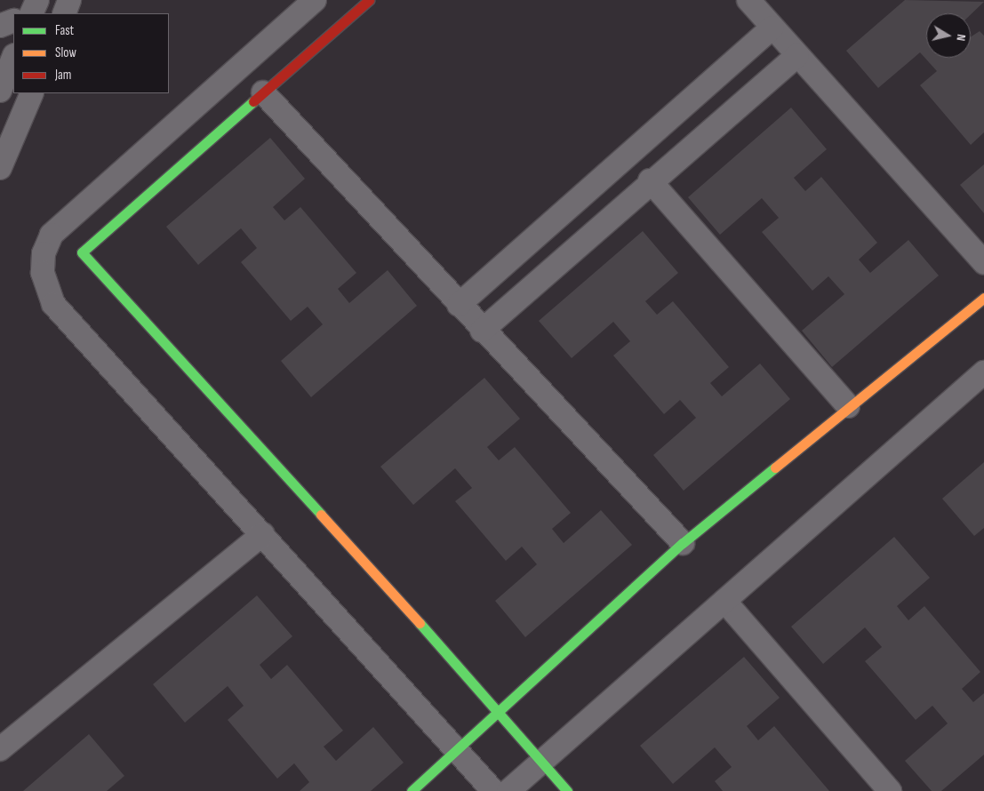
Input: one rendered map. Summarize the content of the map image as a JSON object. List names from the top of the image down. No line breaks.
{"legend":["Fast","Slow","Jam"],"north":"right"}
